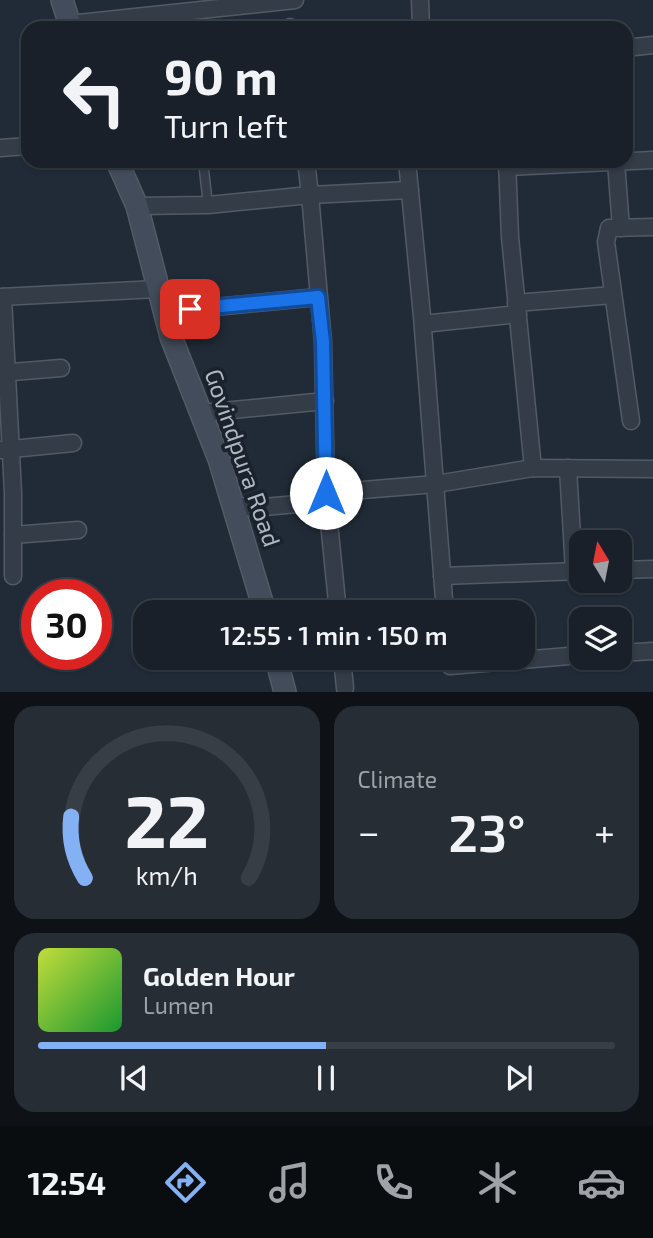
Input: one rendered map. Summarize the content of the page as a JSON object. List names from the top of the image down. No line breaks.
{"streets":{"street":["Govindpura Road"]},"north":"top","page":{"turn":["90 m","Turn left"],"limit":"30","trip":"12:55 · 1 min · 150 m","tile":"Climate","heat":["−","23°","+"],"song":["Golden Hour","Lumen"],"tabs":"12:54","gauge":["22","km/h"]}}
